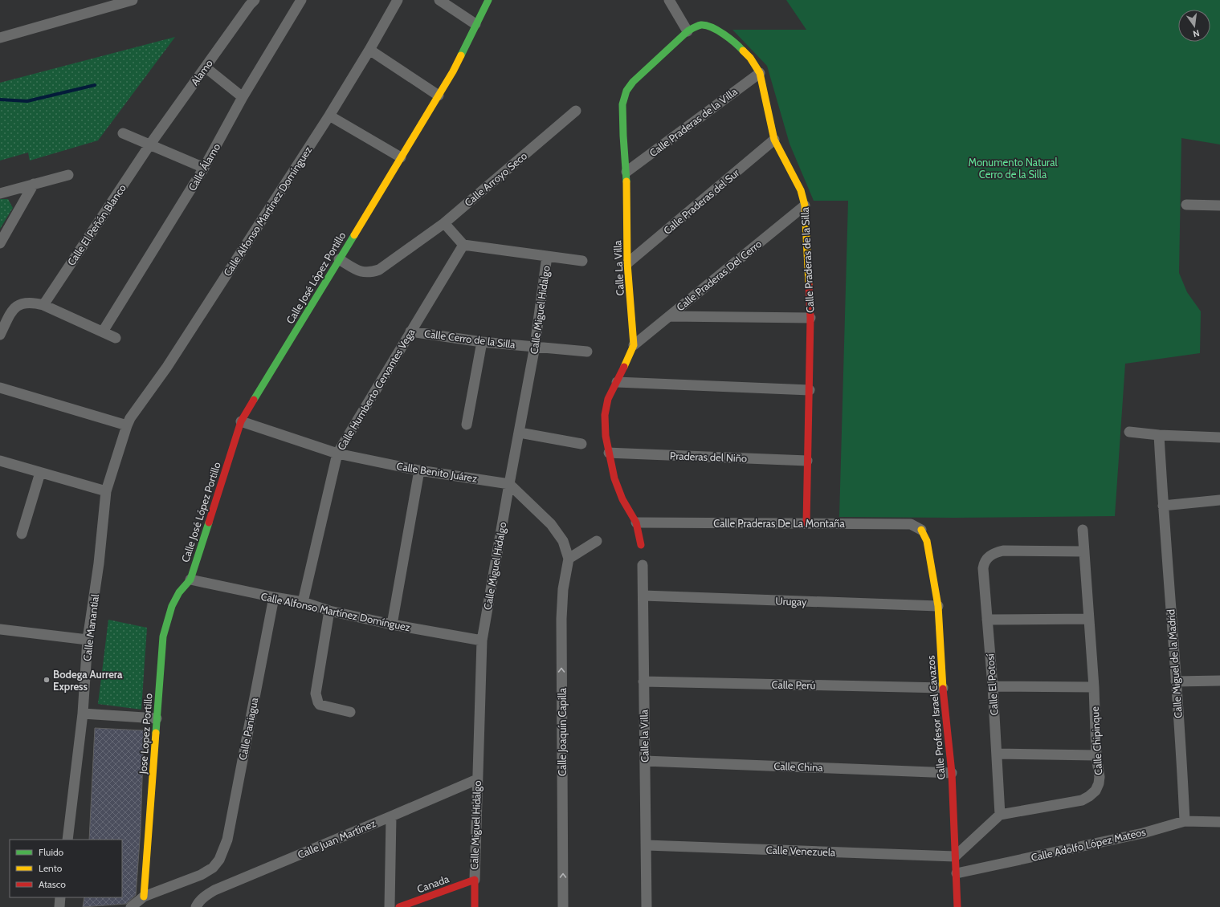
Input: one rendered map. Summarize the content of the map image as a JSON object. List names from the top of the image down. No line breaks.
{"streets":{"street":["Alamo","Calle Praderas de la Villa","Calle Álamo","Calle Arroyo Seco","Calle Praderas del Sur","Calle Alfonso Martínez Domínguez","Calle El Peñón Blanco","Calle Praderas de la Silla","Calle La Villa","Calle Praderas Del Cerro","Calle José López Portillo","Calle Miguel Hidalgo","Calle Cerro de la Silla","Calle Humberto Cervantes Vega","Praderas del Niño","Calle Benito Juárez","Calle Praderas De La Montaña","Urugay","Calle Manantial","Calle Miguel de la Madrid","Calle Perú","Calle El Potosí","Calle Profesor Israel Cavazos","Calle Paniagua","Calle Joaquín Capilla","Jose Lopez Portillo","Calle la Villa","Calle Chipinque","Calle China","Calle Juan Martínez","Calle Adolfo López Mateos","Calle Venezuela","Canada"]},"crossings":[["Alamo","Calle El Peñón Blanco"],["Calle Praderas de la Villa","Calle Praderas de la Silla"],["Calle Praderas de la Villa","Calle La Villa"],["Calle Arroyo Seco","Calle José López Portillo"],["Calle Praderas del Sur","Calle Praderas de la Silla"],["Calle Praderas del Sur","Calle La Villa"],["Calle Alfonso Martínez Domínguez","Calle José López Portillo"],["Calle Alfonso Martínez Domínguez","Calle Miguel Hidalgo"],["Calle Alfonso Martínez Domínguez","Calle Humberto Cervantes Vega"],["Calle Alfonso Martínez Domínguez","Calle Manantial"],["Calle Alfonso Martínez Domínguez","Calle Paniagua"],["Calle Alfonso Martínez Domínguez","Jose Lopez Portillo"],["Calle Praderas de la Silla","Calle La Villa"],["Calle Praderas de la Silla","Calle Praderas Del Cerro"],["Calle Praderas de la Silla","Praderas del Niño"],["Calle Praderas de la Silla","Calle Praderas De La Montaña"],["Calle La Villa","Calle Praderas Del Cerro"],["Calle La Villa","Praderas del Niño"],["Calle La Villa","Calle Praderas De La Montaña"],["Calle José López Portillo","Calle Benito Juárez"],["Calle José López Portillo","Jose Lopez Portillo"],["Calle Miguel Hidalgo","Calle Cerro de la Silla"],["Calle Miguel Hidalgo","Calle Benito Juárez"],["Calle Miguel Hidalgo","Calle Juan Martínez"],["Calle Miguel Hidalgo","Canada"],["Calle Cerro de la Silla","Calle Humberto Cervantes Vega"],["Calle Humberto Cervantes Vega","Calle Benito Juárez"],["Calle Praderas De La Montaña","Calle Profesor Israel Cavazos"],["Urugay","Calle Profesor Israel Cavazos"],["Urugay","Calle la Villa"],["Calle Miguel de la Madrid","Calle Adolfo López Mateos"],["Calle Perú","Calle Profesor Israel Cavazos"],["Calle Perú","Calle la Villa"],["Calle El Potosí","Calle Chipinque"],["Calle Profesor Israel Cavazos","Calle China"],["Calle Profesor Israel Cavazos","Calle Adolfo López Mateos"],["Calle Profesor Israel Cavazos","Calle Venezuela"],["Calle Paniagua","Jose Lopez Portillo"],["Calle la Villa","Calle China"],["Calle la Villa","Calle Venezuela"]],"one_way":["Calle Joaquín Capilla"],"parks":["Monumento Natural Cerro de la Silla"],"places":["Bodega Aurrera Express"],"legend":["Fluido","Lento","Atasco"],"north":"bottom"}
